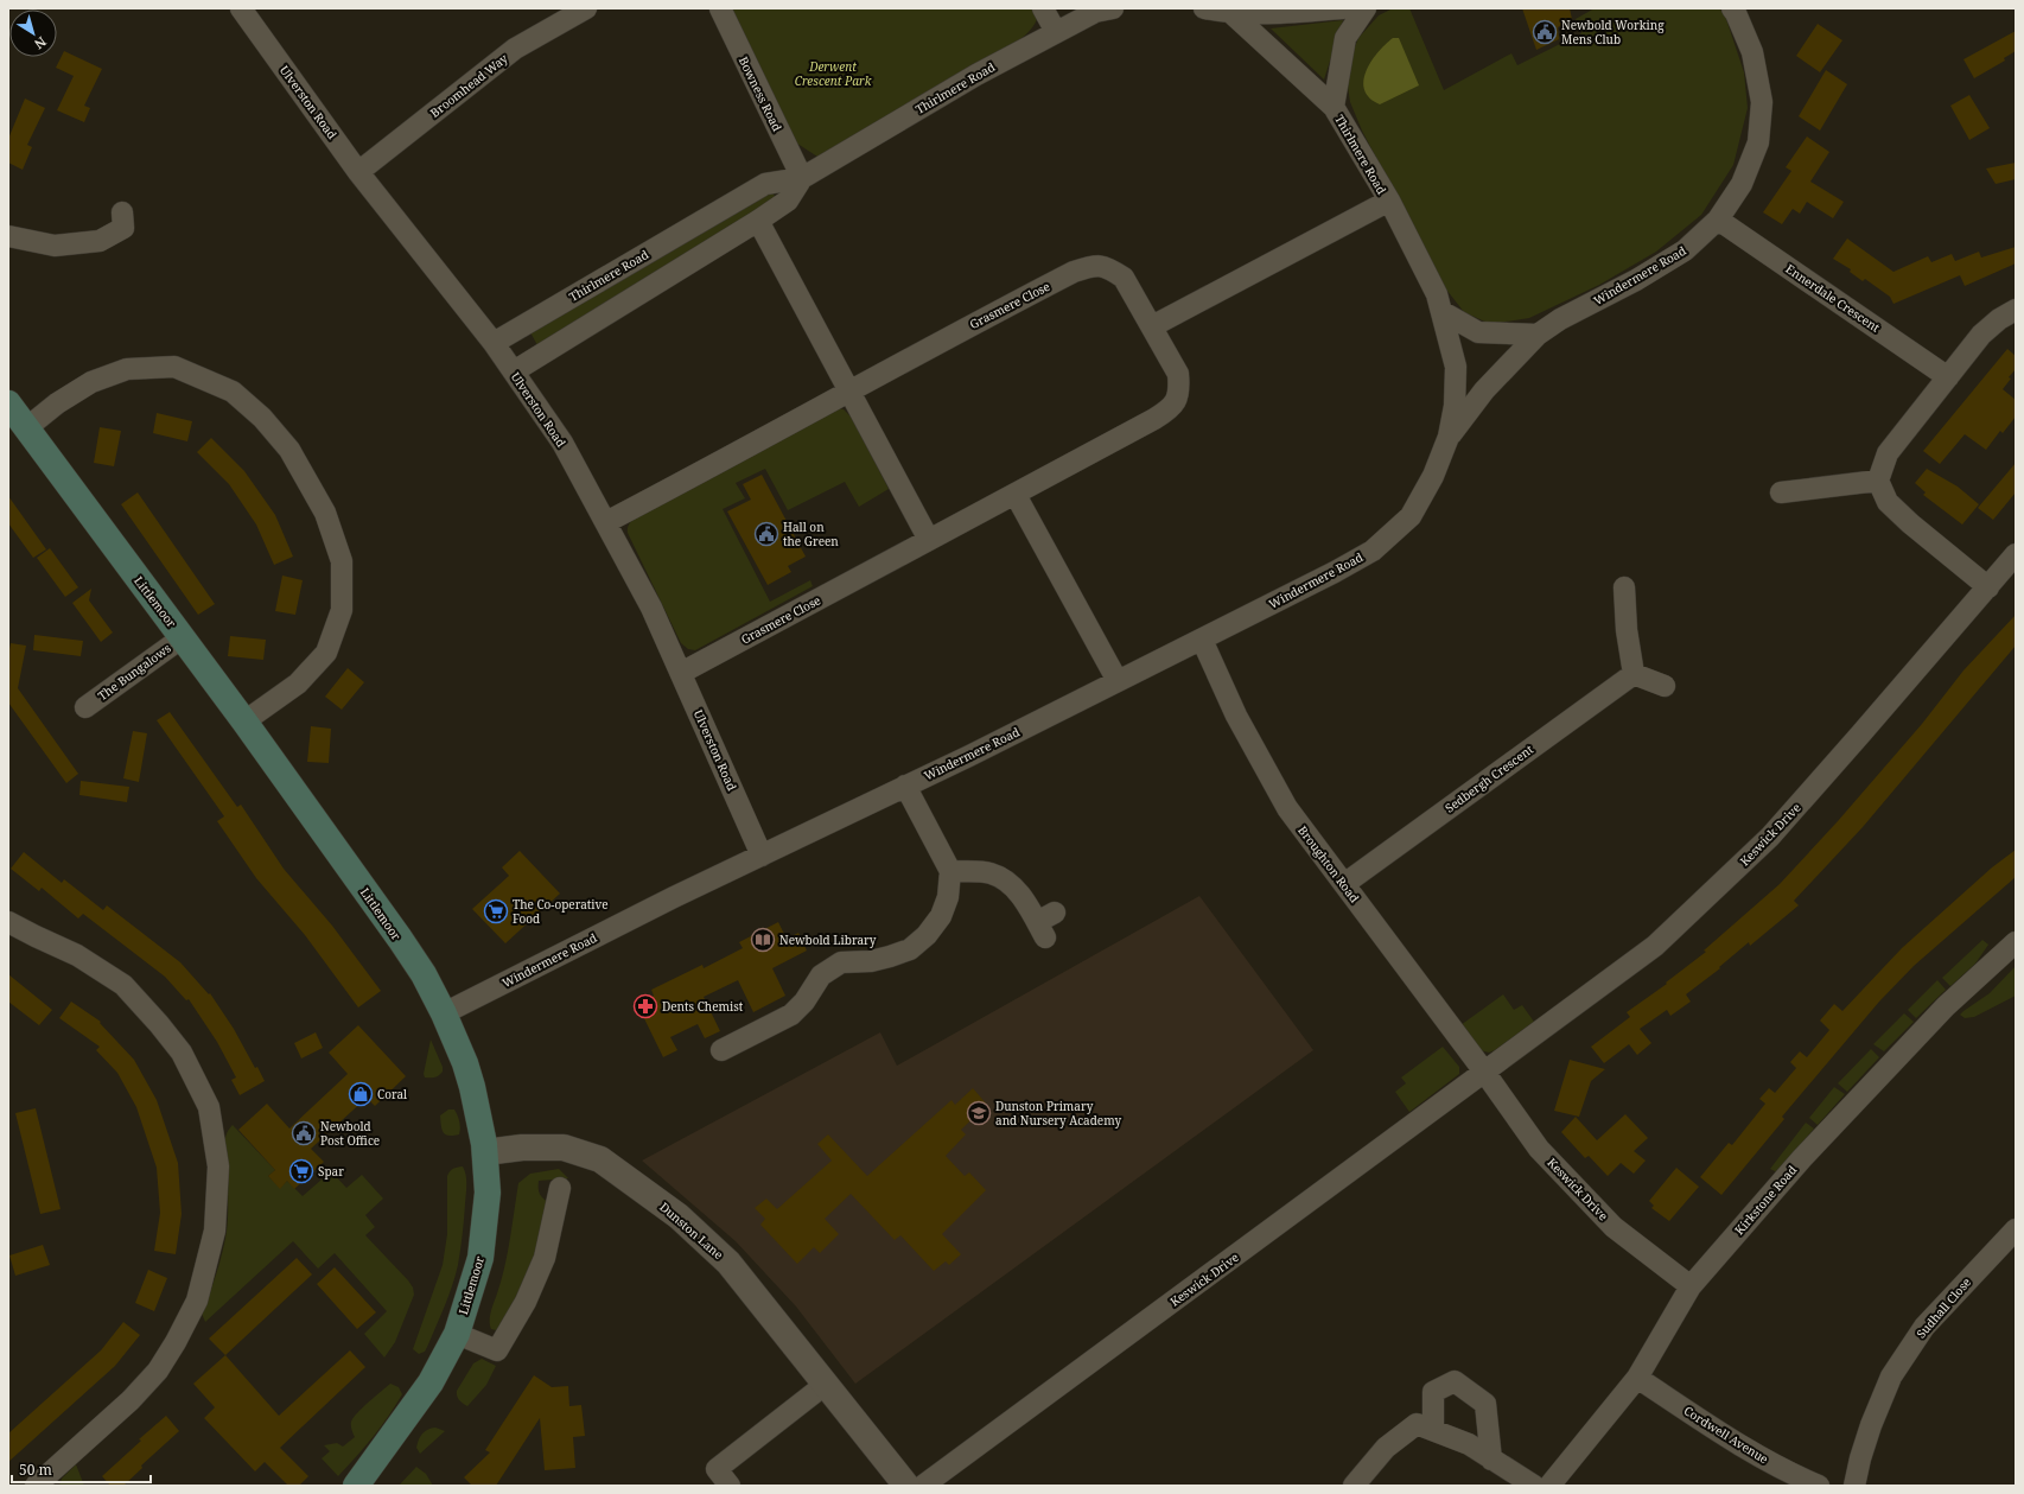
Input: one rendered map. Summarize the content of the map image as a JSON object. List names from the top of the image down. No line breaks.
{"streets":{"main road":["Littlemoor"],"street":["Broomhead Way","Thirlmere Road","Bowness Road","Ulverston Road","Windermere Road","Ennerdale Crescent","Grasmere Close","The Bungalows","Sedbergh Crescent","Keswick Drive","Broughton Road","Kirkstone Road","Dunston Lane","Sudhall Close","Cordwell Avenue"]},"crossings":[["Broomhead Way","Ulverston Road"],["Thirlmere Road","Bowness Road"],["Thirlmere Road","Ulverston Road"],["Thirlmere Road","Windermere Road"],["Ulverston Road","Windermere Road"],["Ulverston Road","Grasmere Close"],["Windermere Road","Ennerdale Crescent"],["Windermere Road","Littlemoor"],["Windermere Road","Broughton Road"],["Littlemoor","The Bungalows"],["Littlemoor","Dunston Lane"],["Sedbergh Crescent","Broughton Road"],["Keswick Drive","Broughton Road"],["Keswick Drive","Kirkstone Road"],["Kirkstone Road","Cordwell Avenue"]],"parks":["Derwent Crescent Park"],"places":{"public building":["Newbold Working Mens Club","Hall on the Green","Newbold Post Office"],"supermarket":["The Co-operative Food","Spar"],"library":["Newbold Library"],"pharmacy":["Dents Chemist"],"shop":["Coral"],"school or university":["Dunston Primary and Nursery Academy"]},"scale_bar":"50 m","north":"bottom right"}
